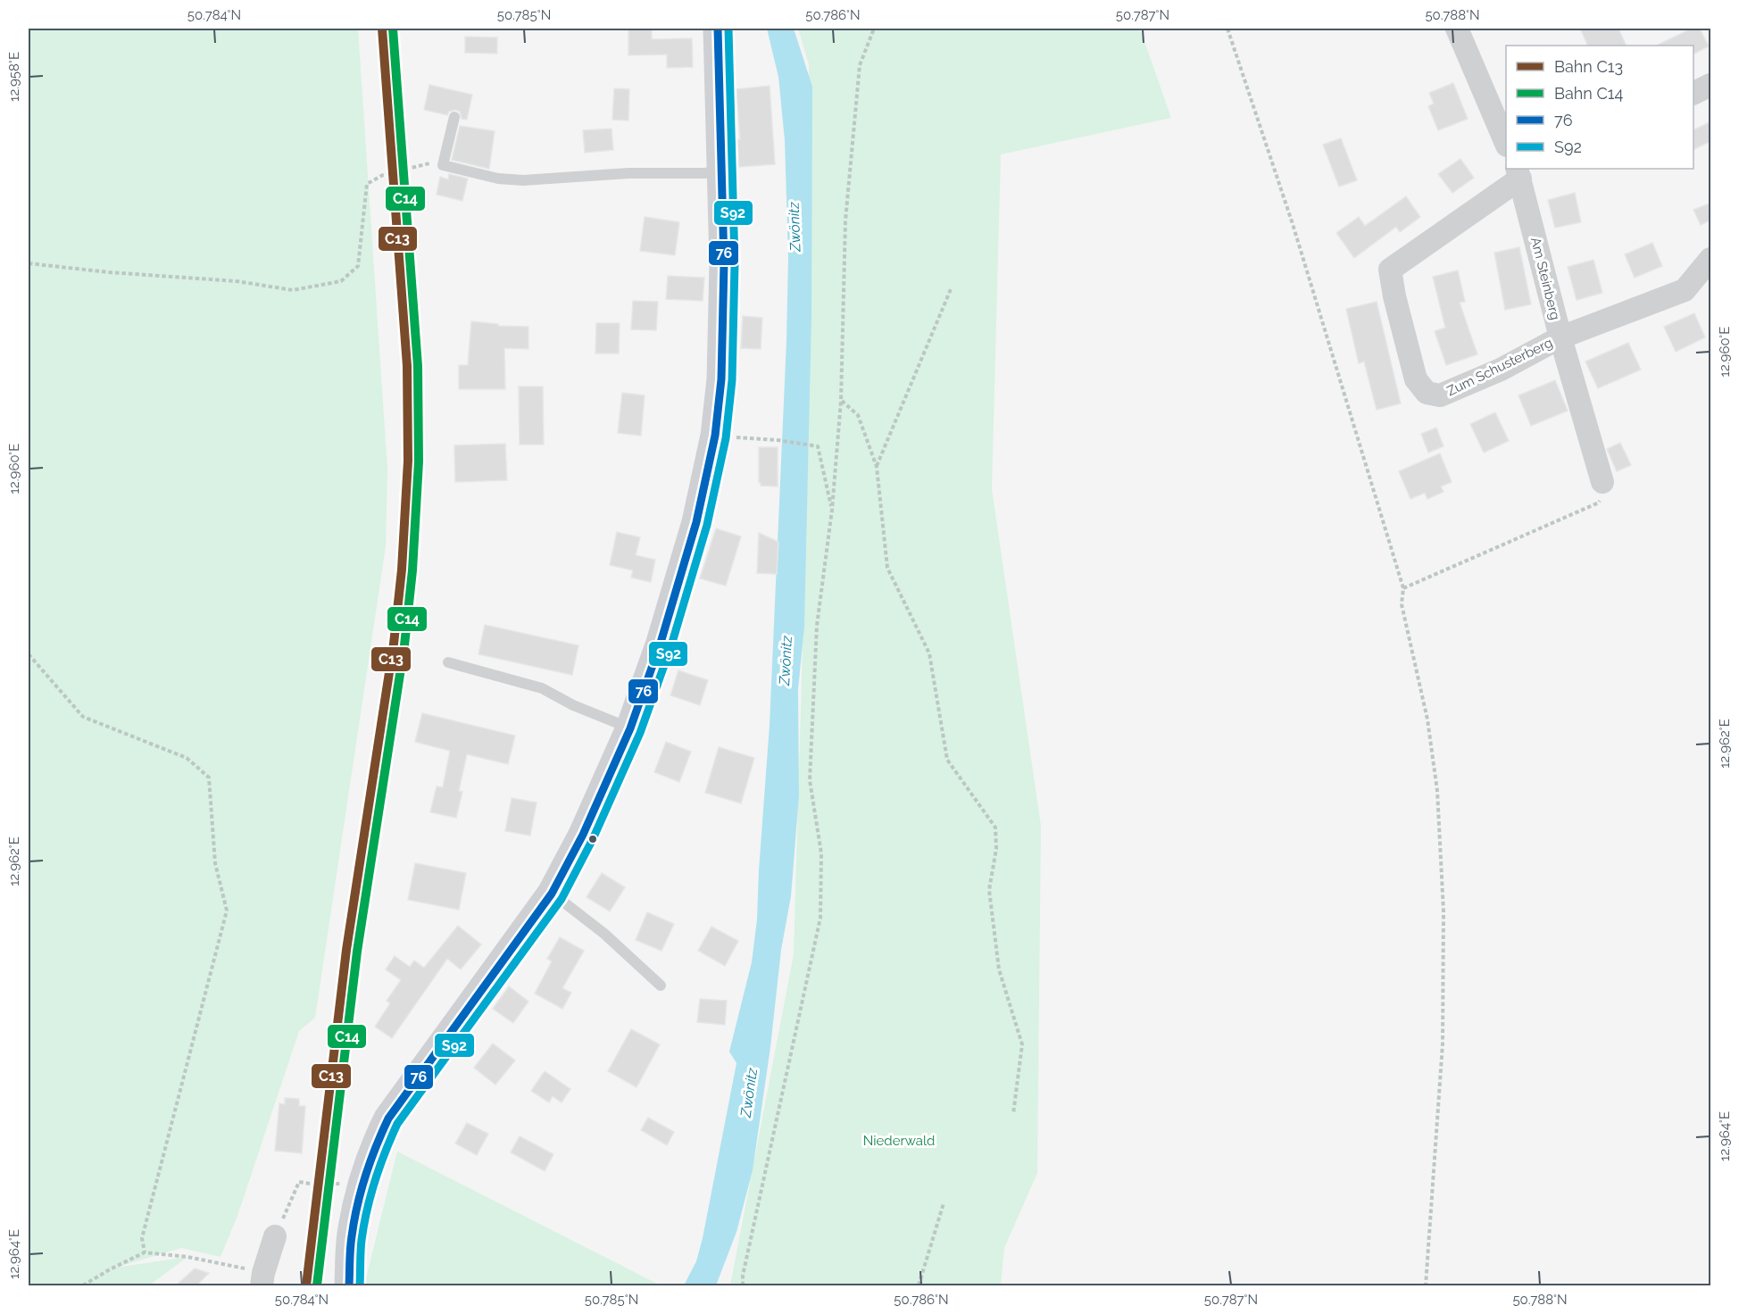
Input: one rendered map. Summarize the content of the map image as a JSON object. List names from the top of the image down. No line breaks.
{"streets":{"street":["Am Steinberg","Zum Schusterberg"]},"crossings":[["Am Steinberg","Zum Schusterberg"]],"water":["Zwönitz"],"parks":["Niederwald"],"lines":["rail line C13","rail line C14","transit line 76","transit line S92"],"legend":["Bahn C13","Bahn C14","76","S92"],"coordinates":["50.784°N","50.785°N","50.786°N","50.787°N","50.788°N","12.958°E","12.960°E","12.962°E","12.964°E"]}
